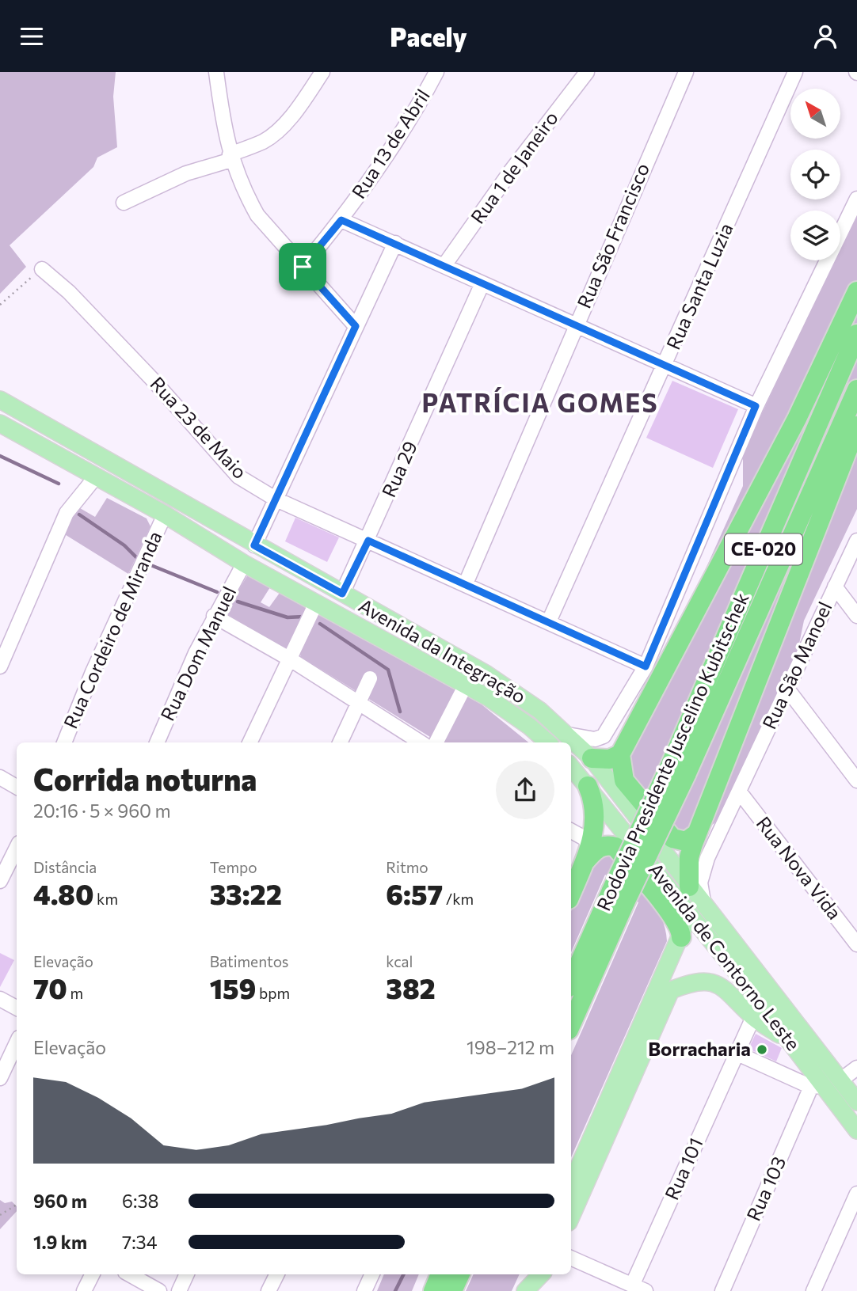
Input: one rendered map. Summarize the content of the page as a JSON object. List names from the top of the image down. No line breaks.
{"streets":{"highway":["CE-020","Rodovia Presidente Juscelino Kubitschek"],"main road":["Avenida da Integração","Avenida de Contorno Leste"],"street":["Rua 13 de Abril","Rua 1 de Janeiro","Rua São Francisco","Rua Santa Luzia","Rua 23 de Maio","Rua 29","Rua Cordeiro de Miranda","Rua Dom Manuel","Rua São Manoel","Rua Nova Vida","Rua 101","Rua 103"]},"crossings":[["Rua São Francisco","Rua 23 de Maio"],["Rua Santa Luzia","Rua 23 de Maio"],["Rua 23 de Maio","Rua 29"],["Rua 29","Avenida da Integração"],["Rua Cordeiro de Miranda","Avenida da Integração"],["Avenida da Integração","Rua Dom Manuel"],["Avenida da Integração","Avenida de Contorno Leste"],["Rua São Manoel","Rua Nova Vida"],["Rua São Manoel","Avenida de Contorno Leste"],["Avenida de Contorno Leste","Rua 101"],["Avenida de Contorno Leste","Rua 103"]],"districts":["PATRÍCIA GOMES"],"places":["Borracharia"],"north":"top left","page":{"header":"Pacely","heading":["Corrida noturna","20:16 · 5 × 960 m"],"stats":[["Distância","4.80 km"],["Tempo","33:22"],["Ritmo","6:57 /km"],["Elevação","70 m"],["Batimentos","159 bpm"],["kcal","382"]],"chart":["Elevação","198–212 m"],"list":[{"name":"960 m","note":"6:38"},{"name":"1.9 km","note":"7:34"}]}}
